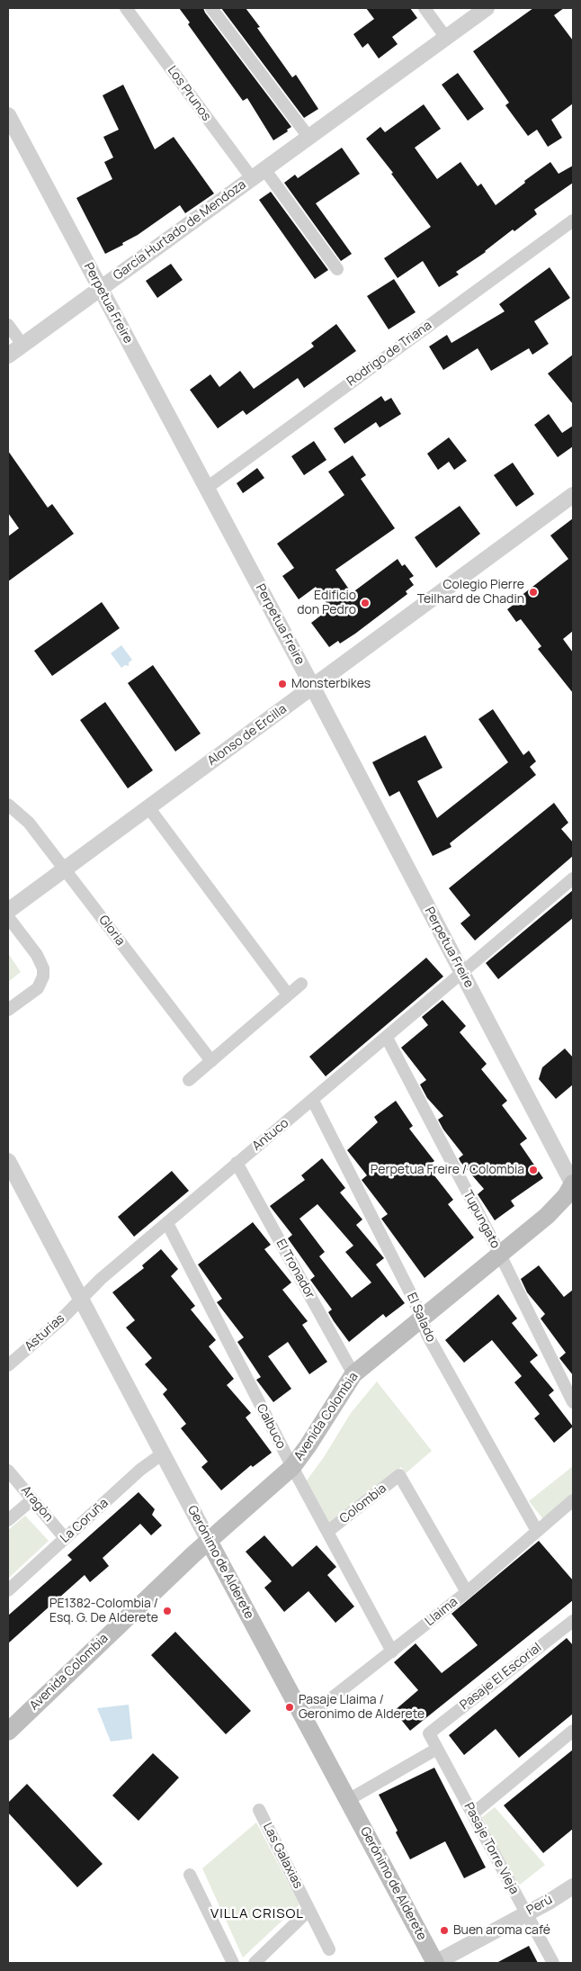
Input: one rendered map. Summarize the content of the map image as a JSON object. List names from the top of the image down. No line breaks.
{"streets":{"main road":["Avenida Colombia","Gerónimo de Alderete"],"street":["Los Prunos","García Hurtado de Mendoza","Perpetua Freire","Rodrigo de Triana","Alonso de Ercilla","Gloria","Antuco","Tupungato","El Tronador","El Salado","Asturias","Calbuco","Aragòn","Colombia","La Coruña","Llaima","Pasaje El Escorial","Pasaje Torre Vieja","Las Galaxias","Perú"]},"crossings":[["Los Prunos","García Hurtado de Mendoza"],["García Hurtado de Mendoza","Perpetua Freire"],["Perpetua Freire","Rodrigo de Triana"],["Perpetua Freire","Alonso de Ercilla"],["Perpetua Freire","Antuco"],["Perpetua Freire","Avenida Colombia"],["Alonso de Ercilla","Gloria"],["Antuco","Tupungato"],["Antuco","El Tronador"],["Antuco","El Salado"],["Antuco","Asturias"],["Antuco","Calbuco"],["Antuco","Gerónimo de Alderete"],["Tupungato","Avenida Colombia"],["El Tronador","Avenida Colombia"],["El Salado","Avenida Colombia"],["El Salado","Llaima"],["Asturias","Gerónimo de Alderete"],["Avenida Colombia","Calbuco"],["Avenida Colombia","Gerónimo de Alderete"],["Calbuco","Colombia"],["Calbuco","Llaima"],["Aragòn","La Coruña"],["Colombia","Llaima"],["La Coruña","Gerónimo de Alderete"],["Gerónimo de Alderete","Llaima"],["Gerónimo de Alderete","Perú"],["Pasaje El Escorial","Pasaje Torre Vieja"],["Pasaje Torre Vieja","Perú"]],"districts":["VILLA CRISOL"],"places":["Colegio Pierre Teilhard de Chadin","Edificio don Pedro","Monsterbikes","Perpetua Freire / Colombia","PE1382-Colombia / Esq. G. De Alderete","Pasaje Llaima / Geronimo de Alderete","Buen aroma café"]}
